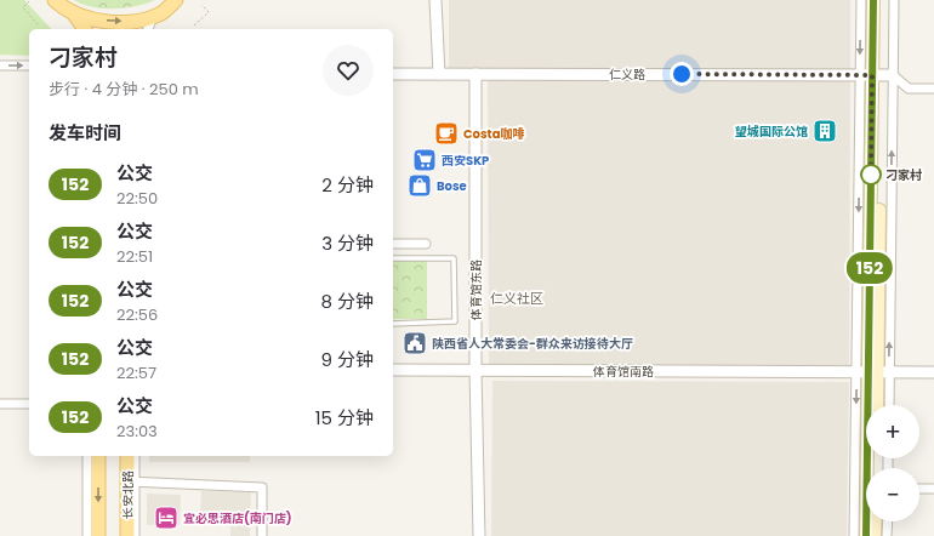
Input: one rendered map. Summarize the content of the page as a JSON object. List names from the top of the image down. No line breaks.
{"streets":{"main road":["长安北路"],"street":["仁义路","体育馆东路","体育馆南路"]},"crossings":[["仁义路","体育馆东路"],["体育馆东路","体育馆南路"]],"districts":["仁义社区"],"places":{"building":["望城国际公馆"],"cafe":["Costa咖啡"],"supermarket":["西安SKP"],"other":["刁家村"],"shop":["Bose"],"public building":["陕西省人大常委会-群众来访接待大厅"],"hotel":["宜必思酒店(南门店)"]},"lines":["bus line 152"],"page":{"on_map":"152","heading":[["刁家村","步行 · 4 分钟 · 250 m"],"发车时间"],"list":[{"mark":"152","name":"公交","note":"22:50","value":"2 分钟"},{"mark":"152","name":"公交","note":"22:51","value":"3 分钟"},{"mark":"152","name":"公交","note":"22:56","value":"8 分钟"},{"mark":"152","name":"公交","note":"22:57","value":"9 分钟"},{"mark":"152","name":"公交","note":"23:03","value":"15 分钟"}],"map_buttons":["+","−"]}}
